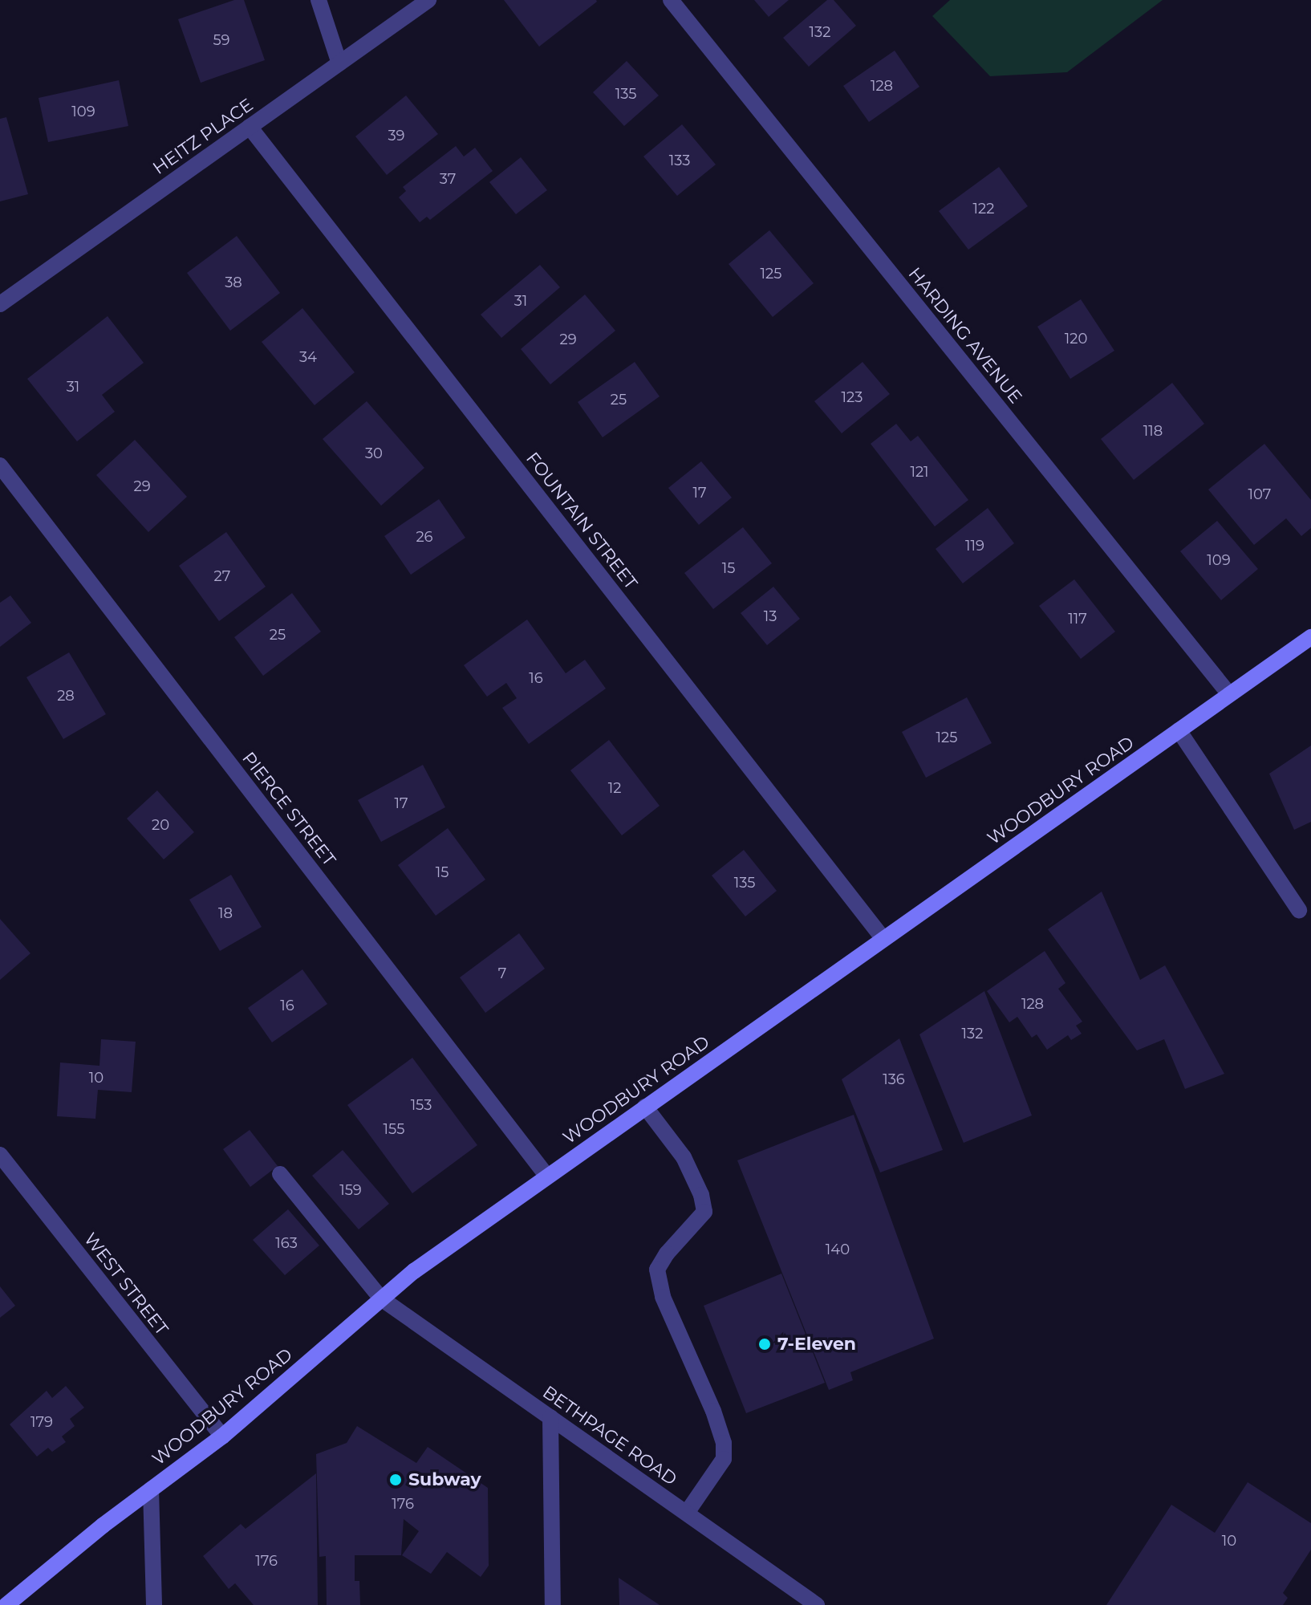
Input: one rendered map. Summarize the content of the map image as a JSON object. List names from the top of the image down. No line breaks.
{"streets":{"main road":["WOODBURY ROAD"],"street":["HEITZ PLACE","HARDING AVENUE","FOUNTAIN STREET","PIERCE STREET","WEST STREET","BETHPAGE ROAD"]},"crossings":[["HEITZ PLACE","FOUNTAIN STREET"],["HARDING AVENUE","WOODBURY ROAD"],["FOUNTAIN STREET","WOODBURY ROAD"],["WOODBURY ROAD","PIERCE STREET"],["WOODBURY ROAD","WEST STREET"],["WOODBURY ROAD","BETHPAGE ROAD"]],"places":["7-Eleven","Subway"],"house_numbers":["132","59","128","135","109","39","133","37","122","125","38","31","120","29","34","31","123","25","118","30","121","29","17","107","26","119","109","15","27","13","117","25","16","28","125","12","17","20","15","135","18","7","128","16","132","10","136","153","155","159","163","140","179","176","10","176"]}
